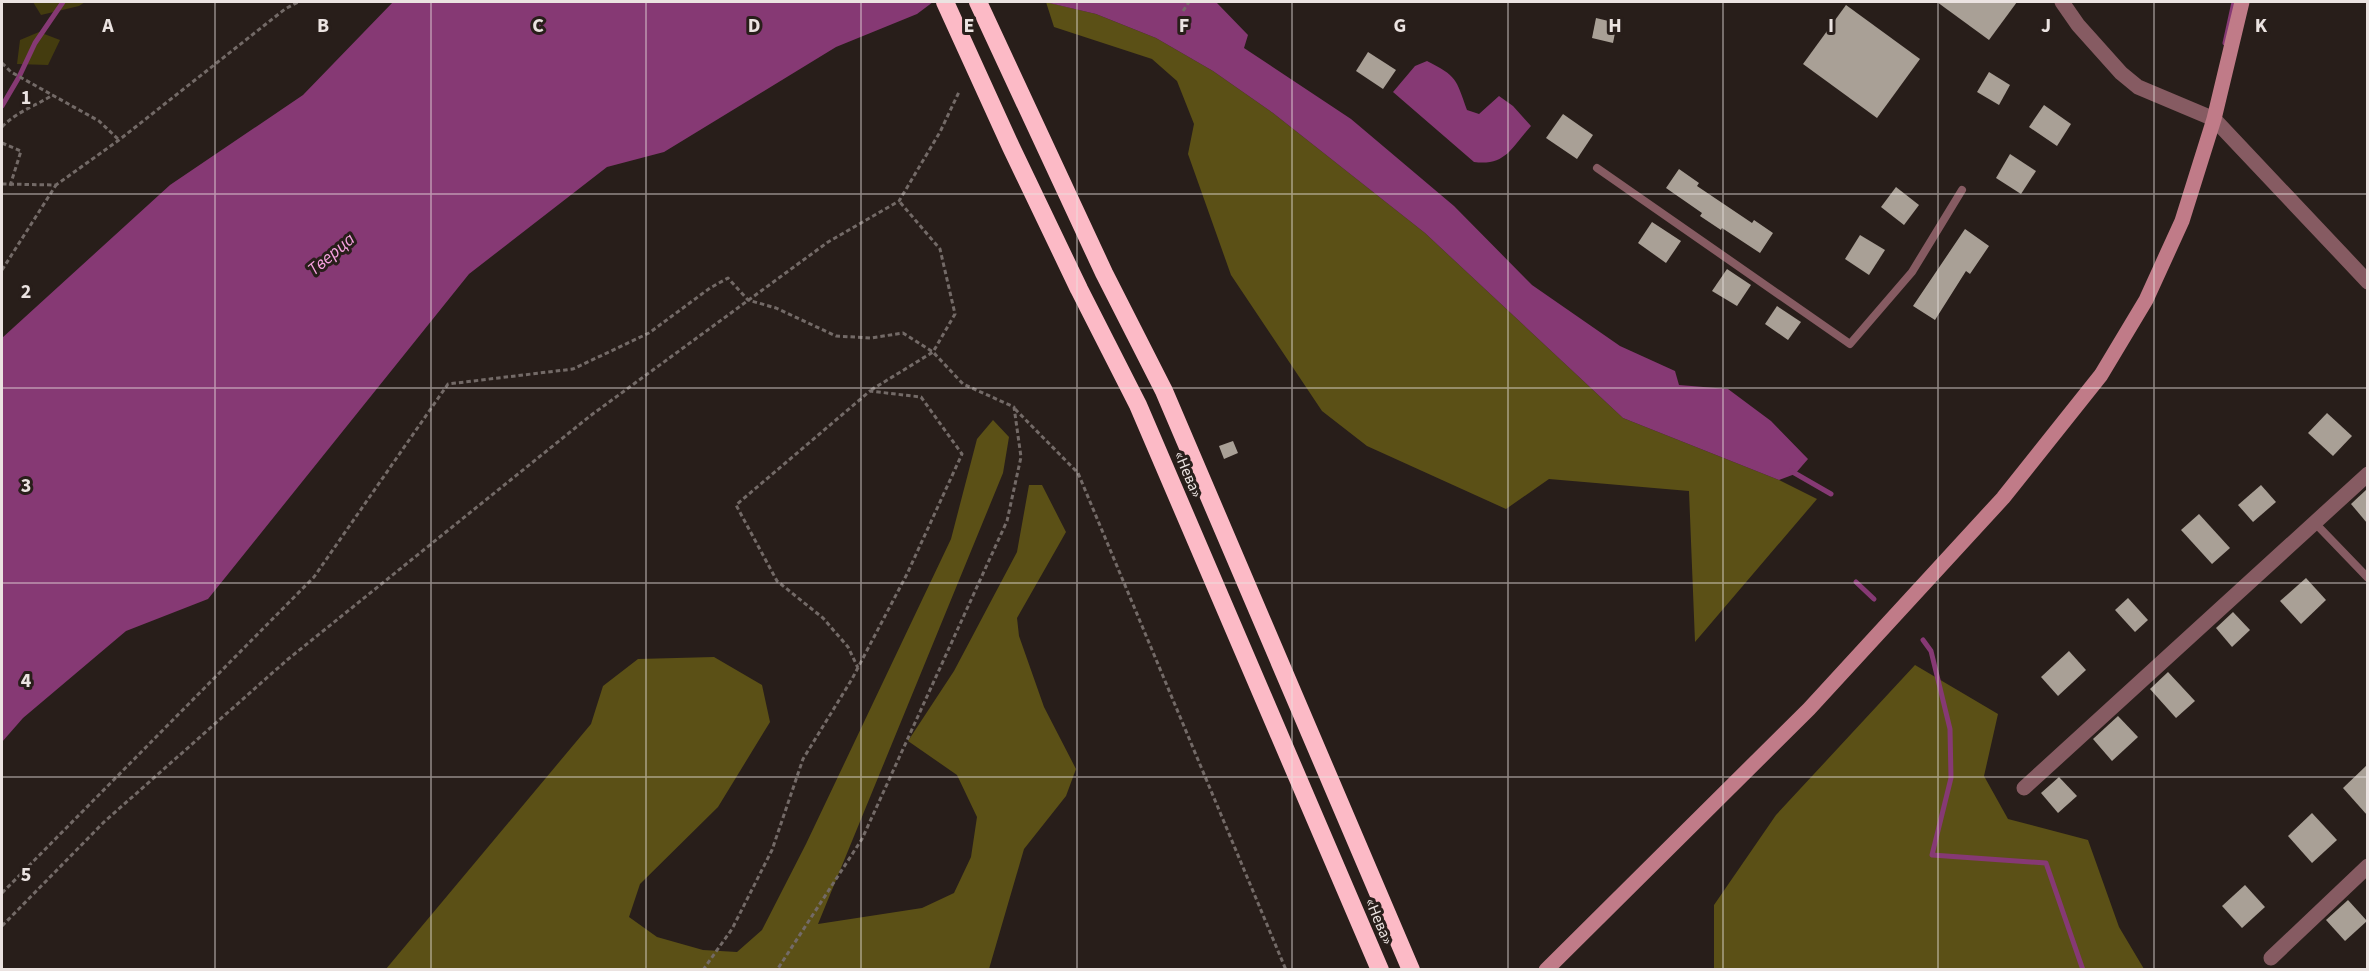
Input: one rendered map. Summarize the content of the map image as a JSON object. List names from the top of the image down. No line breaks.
{"streets":{"highway":["«Нева»"]},"water":["Тверца"],"grid":{"columns":["A","B","C","D","E","F","G","H","I","J","K"],"rows":["1","2","3","4","5"]}}
